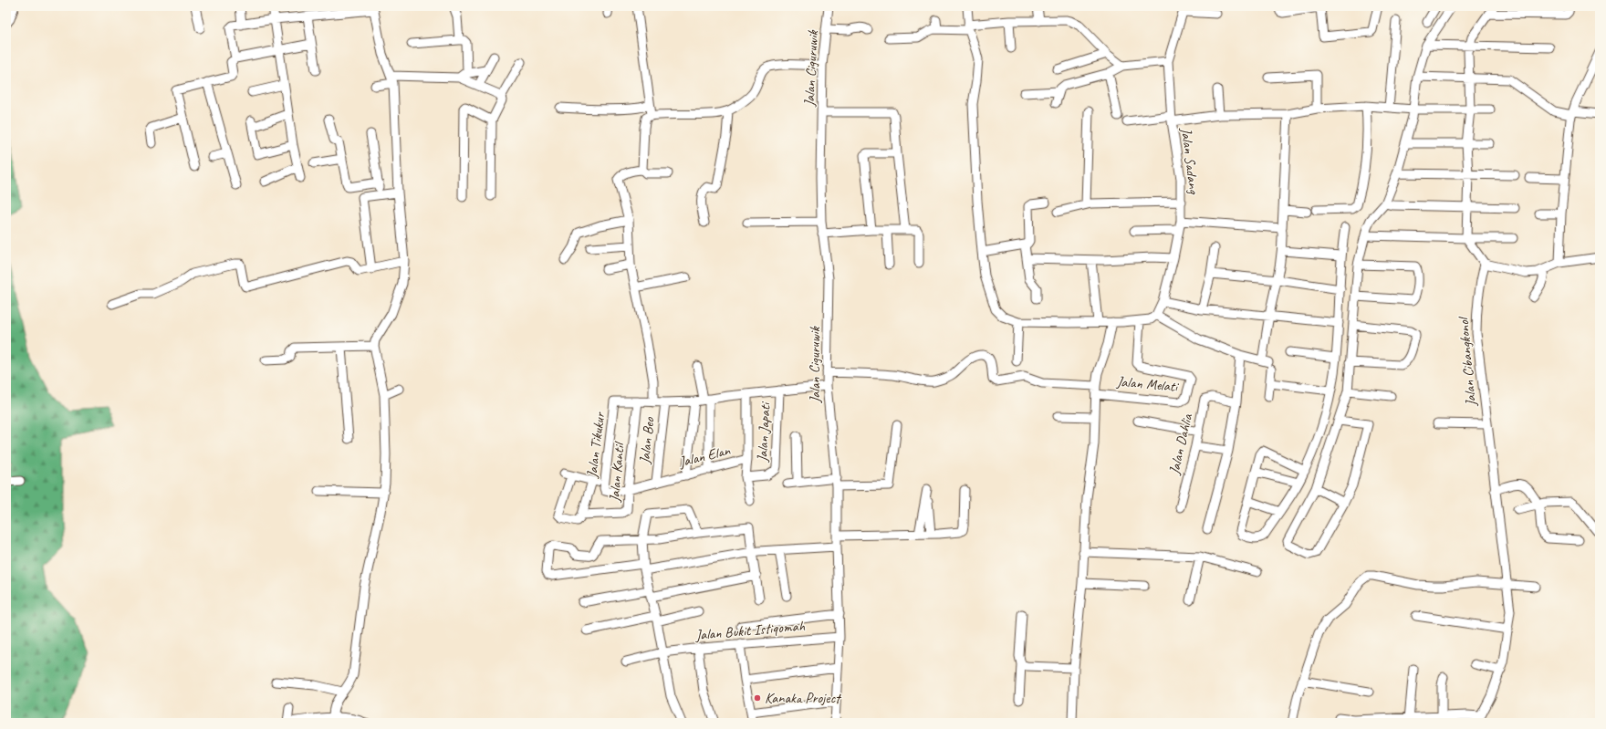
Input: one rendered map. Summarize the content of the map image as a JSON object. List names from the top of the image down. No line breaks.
{"streets":{"street":["Jalan Ciguruwik","Jalan Sadang","Jalan Cibangkonol","Jalan Melati","Jalan Japati","Jalan Beo","Jalan Dahlia","Jalan Tikukur","Jalan Elan","Jalan Kantil","Jalan Bukit Istiqomah"]},"crossings":[["Jalan Ciguruwik","Jalan Bukit Istiqomah"],["Jalan Japati","Jalan Elan"],["Jalan Beo","Jalan Elan"],["Jalan Tikukur","Jalan Elan"],["Jalan Tikukur","Jalan Kantil"],["Jalan Elan","Jalan Kantil"]],"places":["Kanaka Project"]}
